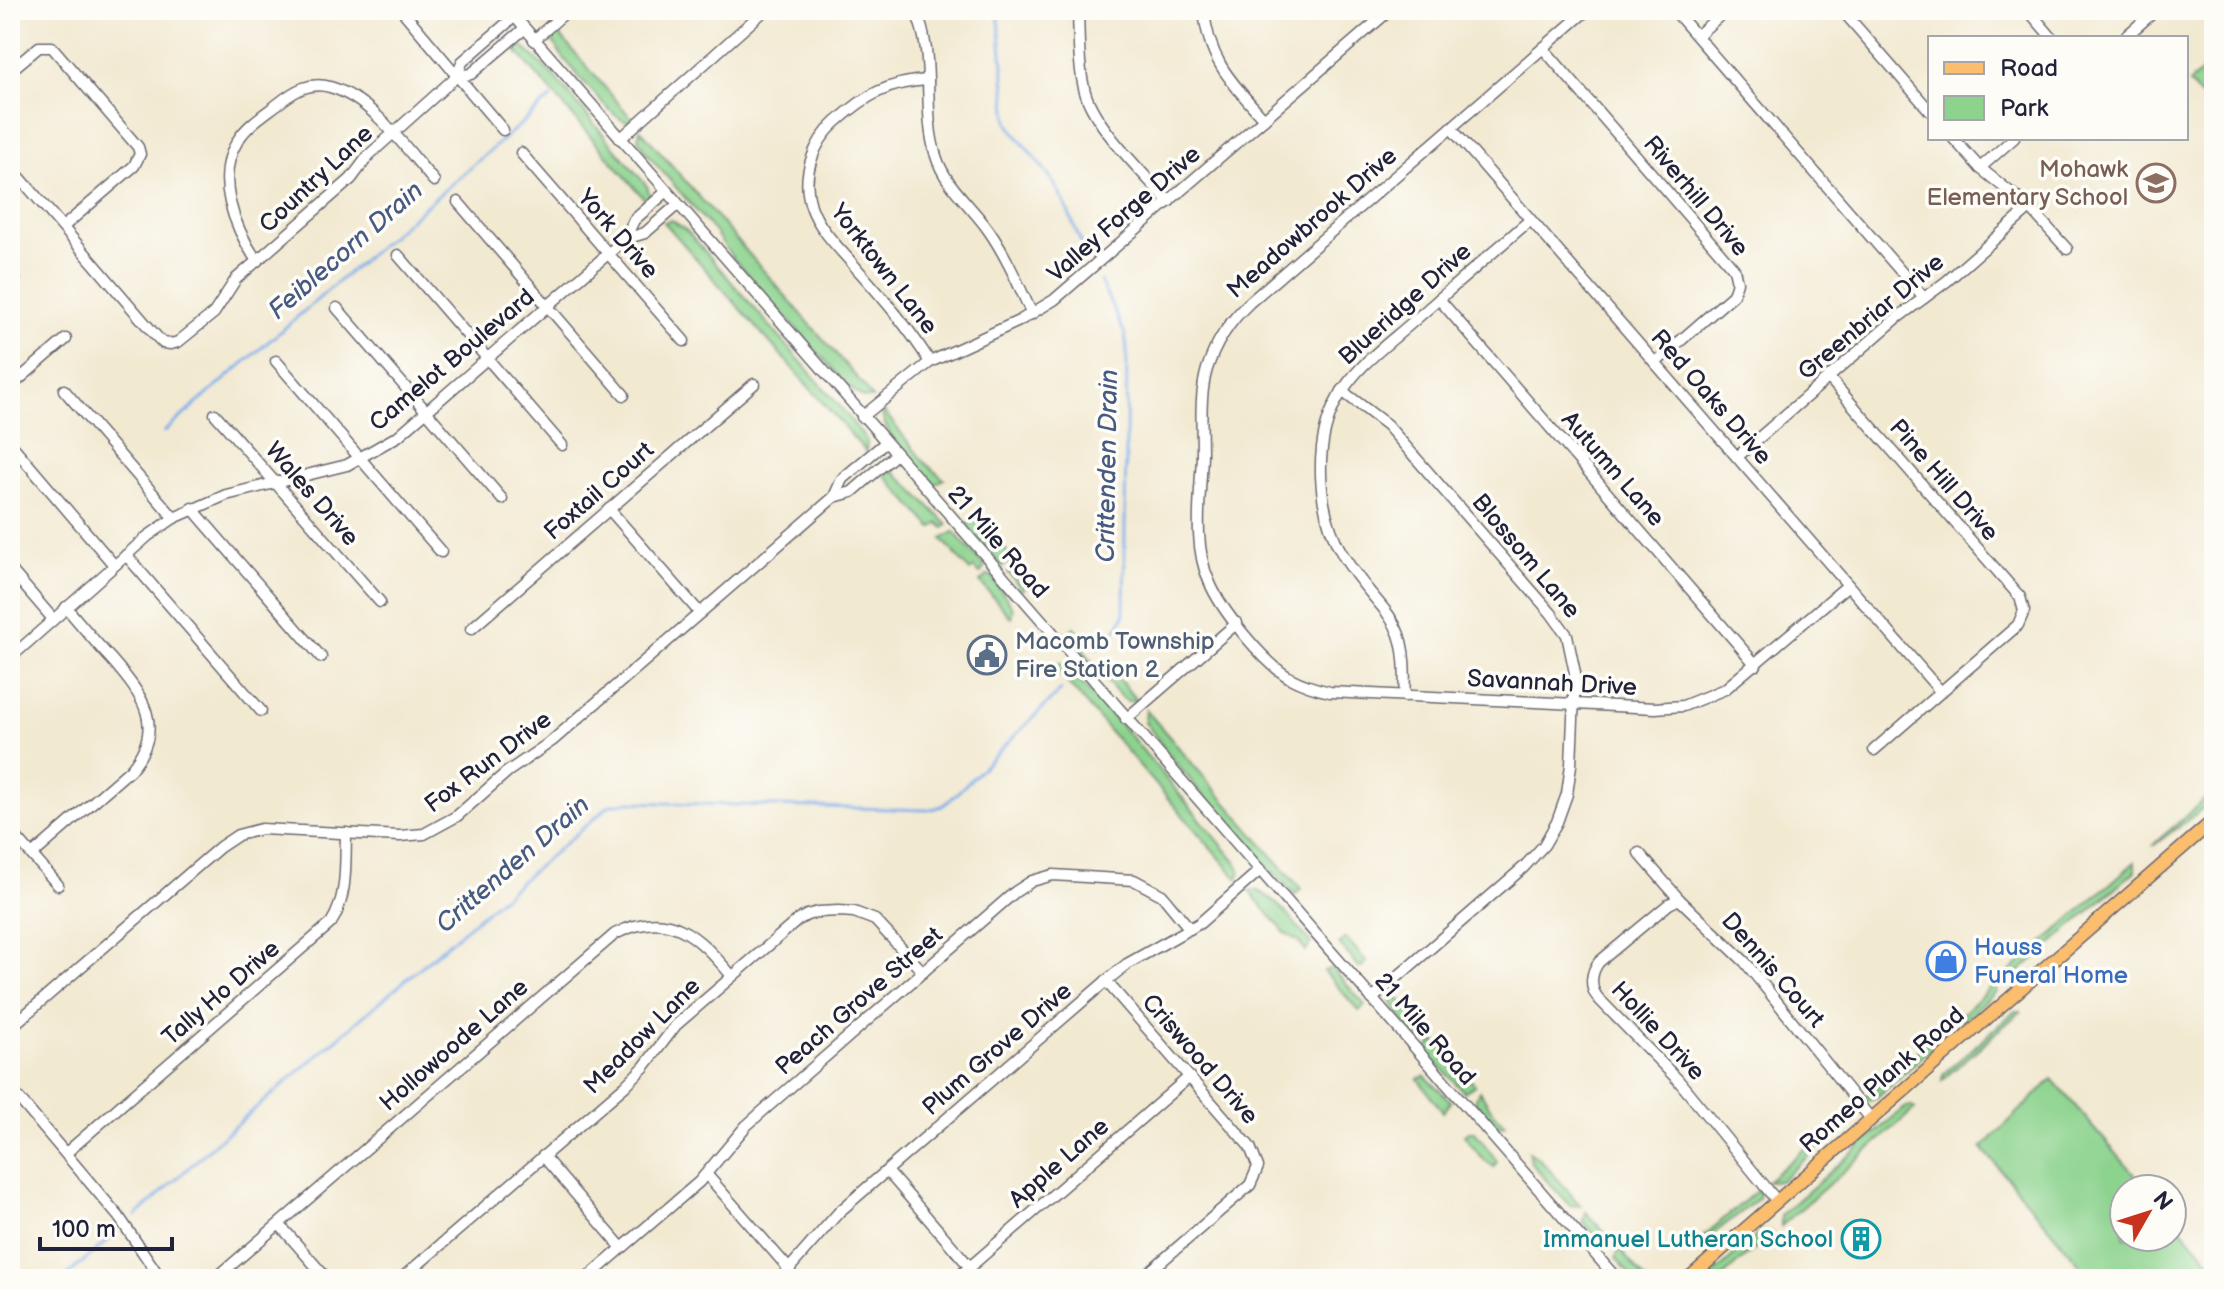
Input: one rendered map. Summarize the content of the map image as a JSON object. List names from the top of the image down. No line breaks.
{"streets":{"main road":["Romeo Plank Road"],"street":["Country Lane","Riverhill Drive","Valley Forge Drive","Meadowbrook Drive","York Drive","Yorktown Lane","Blueridge Drive","Greenbriar Drive","Camelot Boulevard","Red Oaks Drive","Autumn Lane","Pine Hill Drive","Foxtail Court","Wales Drive","21 Mile Road","Blossom Lane","Savannah Drive","Fox Run Drive","Dennis Court","Tally Ho Drive","Peach Grove Street","Hollie Drive","Meadow Lane","Hollowoode Lane","Plum Grove Drive","Criswood Drive","Apple Lane"]},"crossings":[["Country Lane","21 Mile Road"],["Riverhill Drive","Meadowbrook Drive"],["Riverhill Drive","Red Oaks Drive"],["Valley Forge Drive","Yorktown Lane"],["Valley Forge Drive","21 Mile Road"],["Meadowbrook Drive","Red Oaks Drive"],["Meadowbrook Drive","Savannah Drive"],["York Drive","Camelot Boulevard"],["Blueridge Drive","Red Oaks Drive"],["Blueridge Drive","Autumn Lane"],["Blueridge Drive","Blossom Lane"],["Blueridge Drive","Savannah Drive"],["Greenbriar Drive","Red Oaks Drive"],["Greenbriar Drive","Pine Hill Drive"],["Camelot Boulevard","Wales Drive"],["Camelot Boulevard","21 Mile Road"],["Red Oaks Drive","Pine Hill Drive"],["Red Oaks Drive","Savannah Drive"],["Autumn Lane","Savannah Drive"],["21 Mile Road","Blossom Lane"],["21 Mile Road","Fox Run Drive"],["21 Mile Road","Plum Grove Drive"],["Blossom Lane","Savannah Drive"],["Fox Run Drive","Tally Ho Drive"],["Dennis Court","Hollie Drive"],["Dennis Court","Romeo Plank Road"],["Peach Grove Street","Meadow Lane"],["Peach Grove Street","Plum Grove Drive"],["Hollie Drive","Romeo Plank Road"],["Meadow Lane","Hollowoode Lane"],["Plum Grove Drive","Criswood Drive"],["Criswood Drive","Apple Lane"]],"water":["Feiblecorn Drain","Crittenden Drain"],"places":{"school or university":["Mohawk Elementary School"],"public building":["Macomb Township Fire Station 2"],"shop":["Hauss Funeral Home"],"building":["Immanuel Lutheran School"]},"legend":["Road","Park"],"scale_bar":"100 m","north":"top right"}
